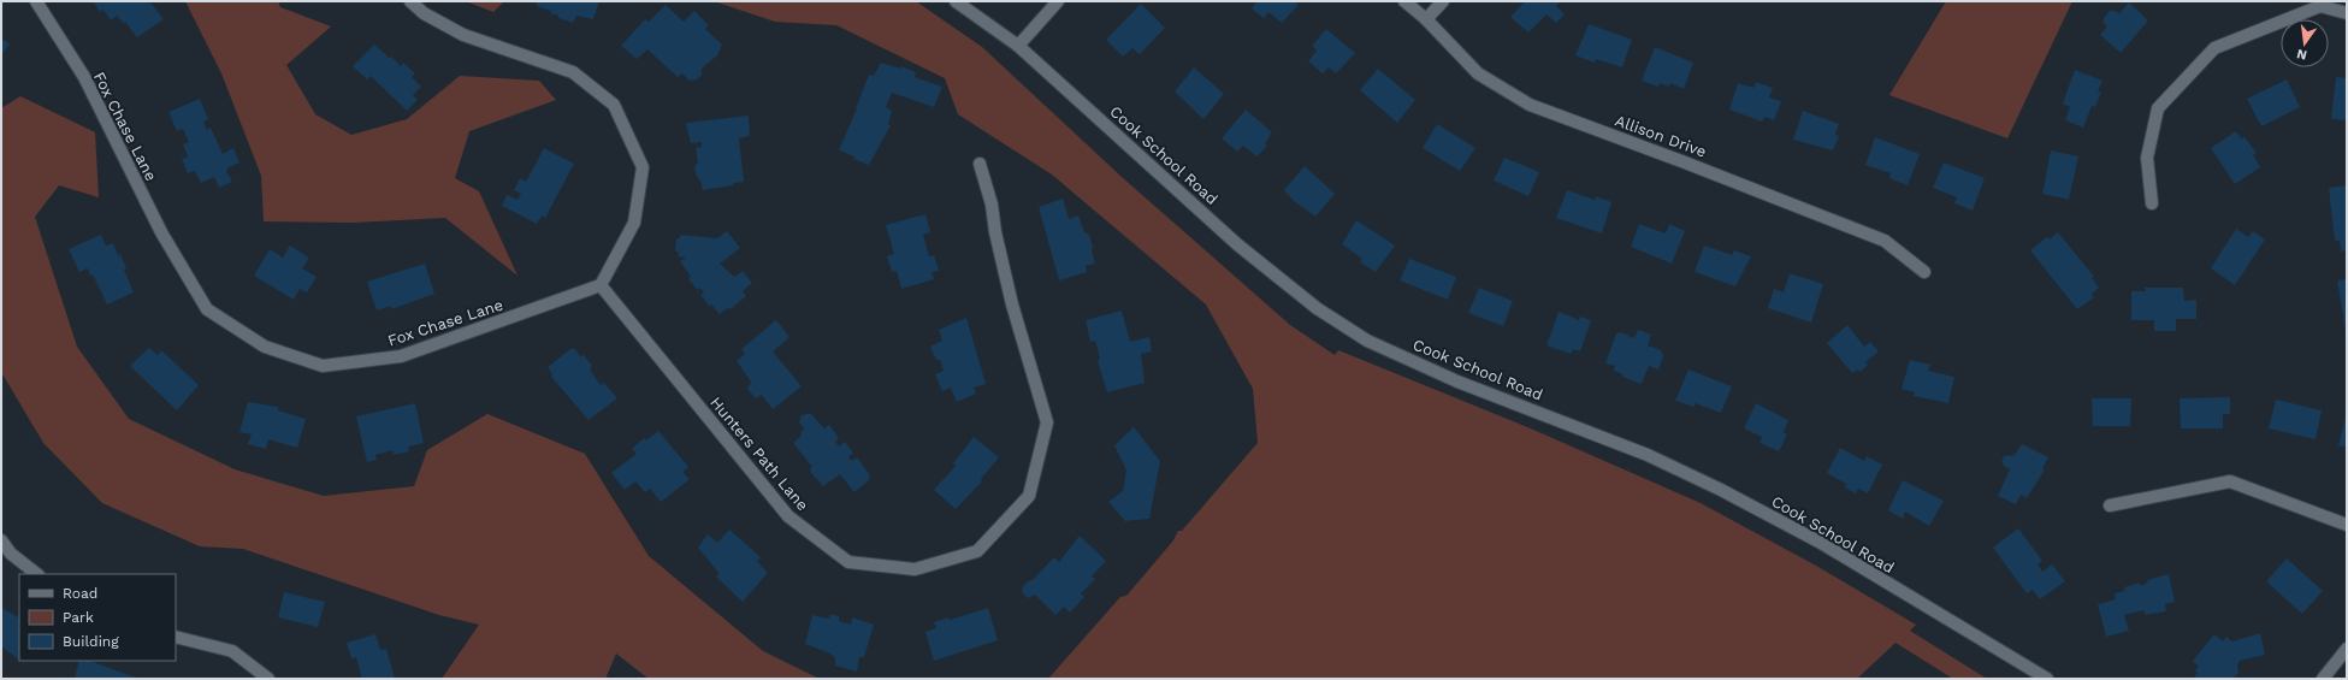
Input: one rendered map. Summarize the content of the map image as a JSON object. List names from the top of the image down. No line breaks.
{"streets":{"street":["Fox Chase Lane","Allison Drive","Cook School Road","Hunters Path Lane"]},"crossings":[["Fox Chase Lane","Hunters Path Lane"]],"legend":["Road","Park","Building"],"north":"bottom"}
